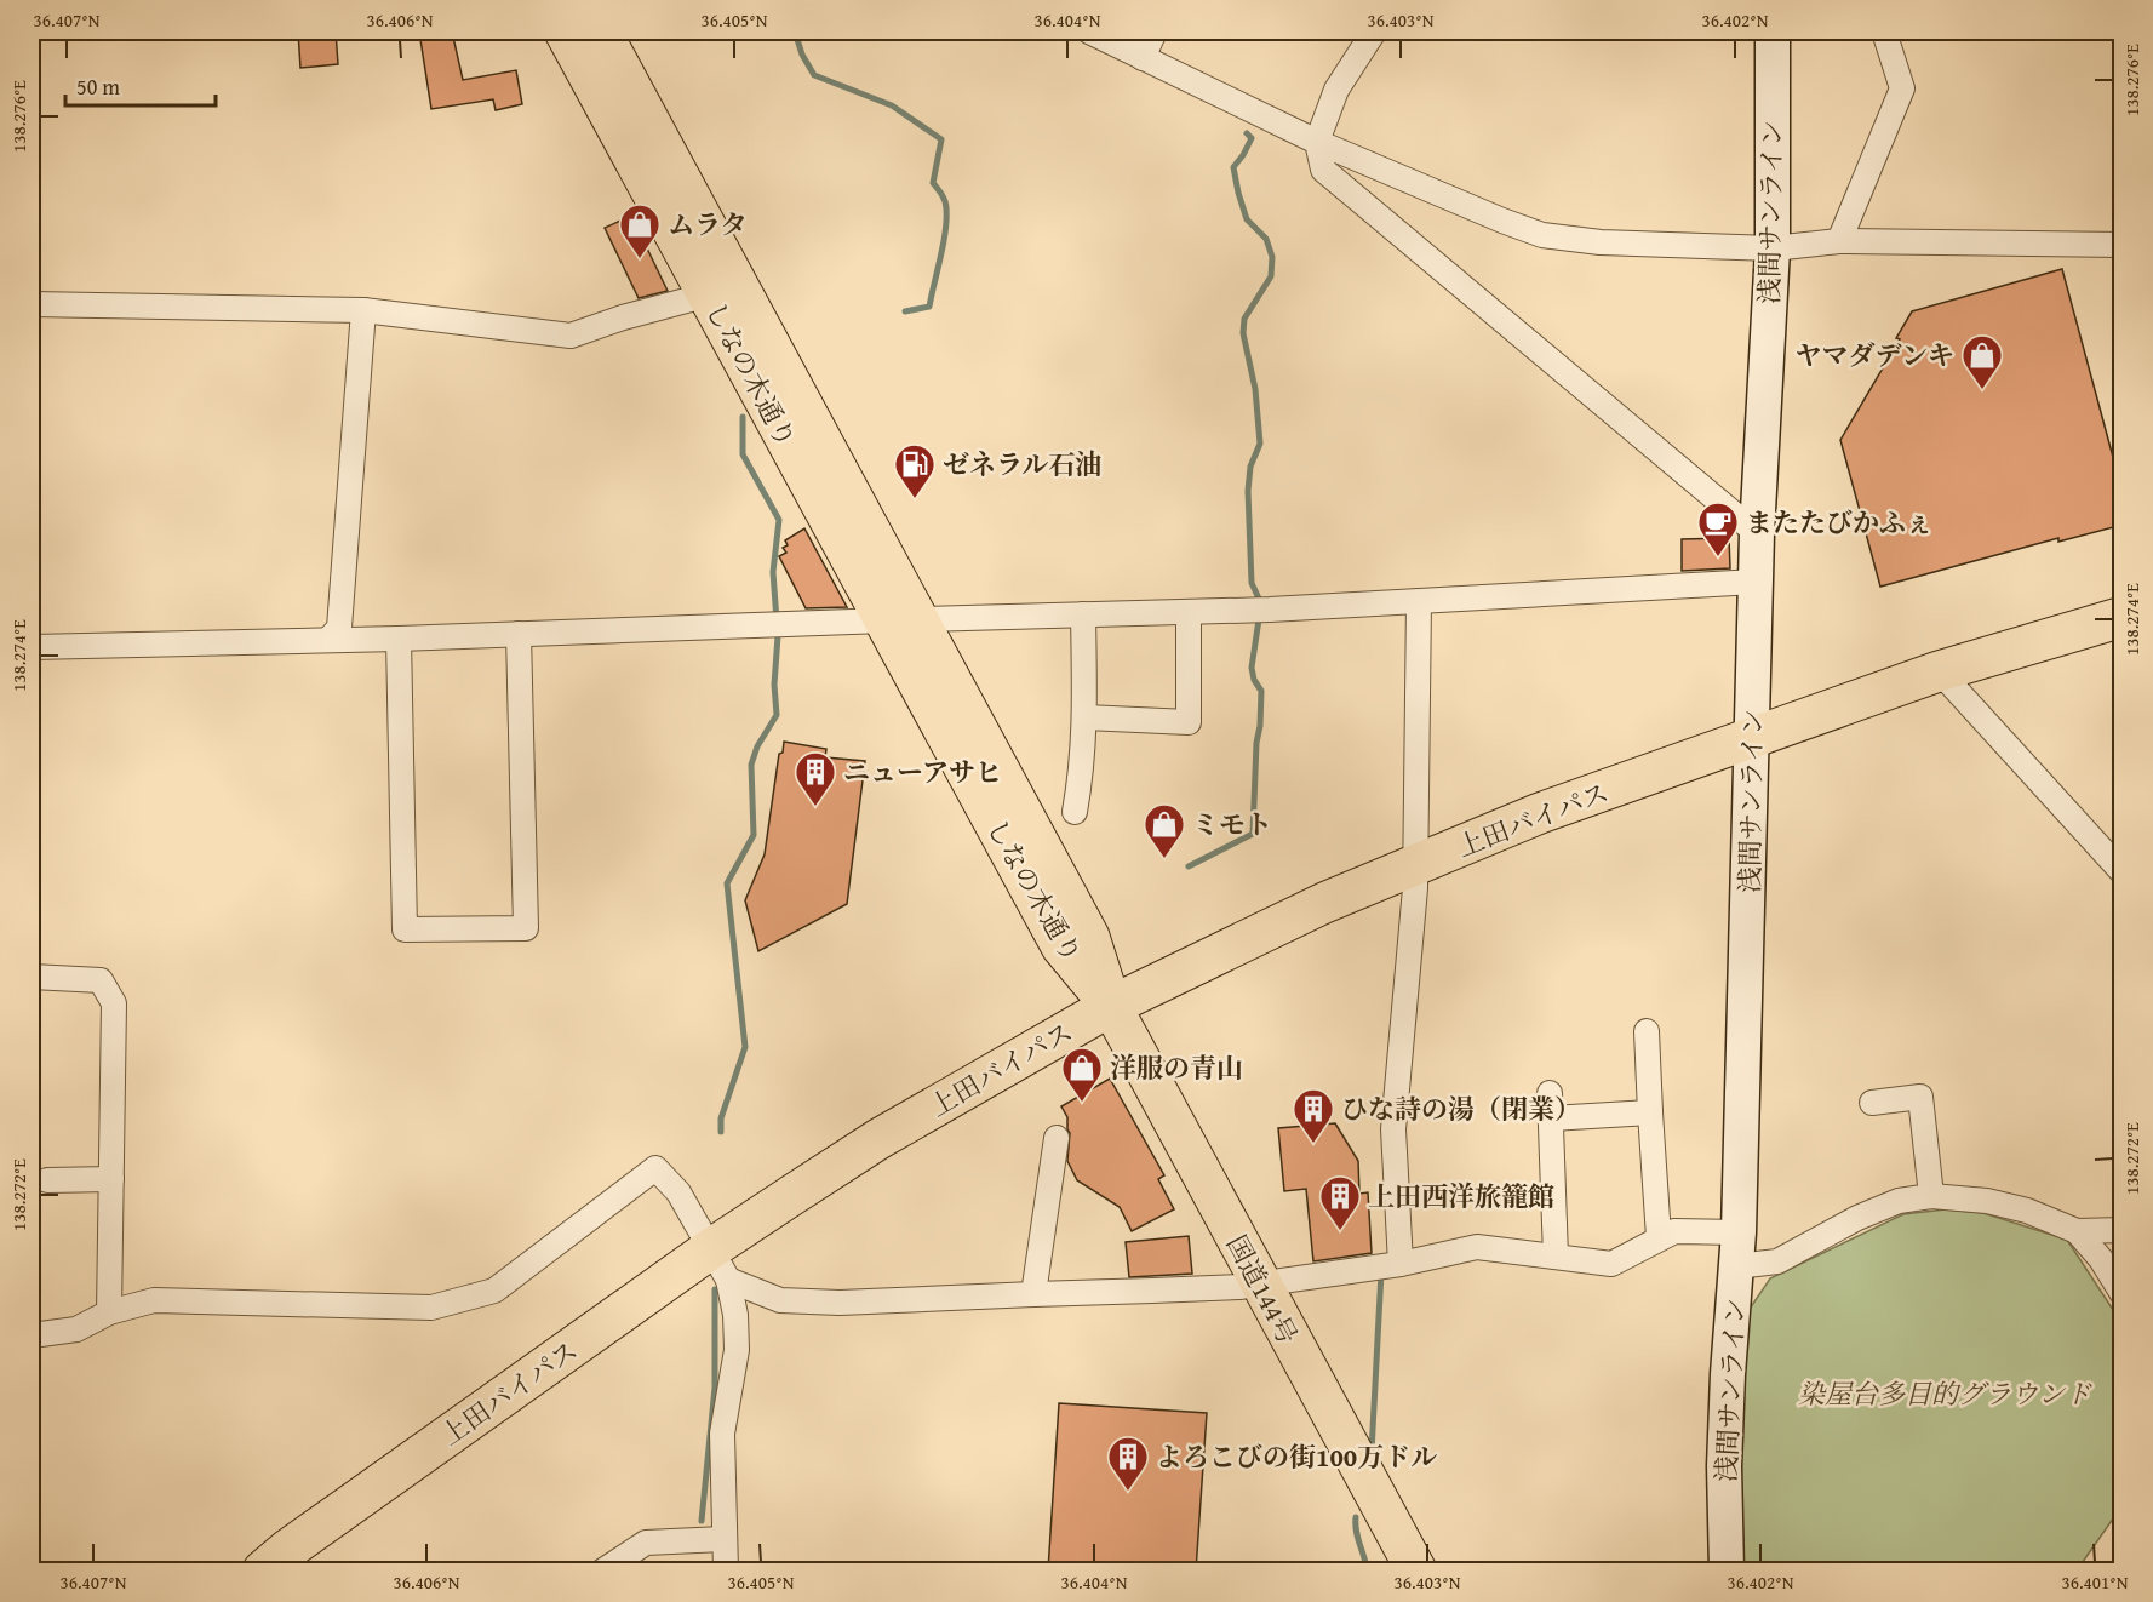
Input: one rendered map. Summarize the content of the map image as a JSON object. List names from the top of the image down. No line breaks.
{"streets":{"highway":["しなの木通り","上田バイパス","国道144号"],"street":["浅間サンライン"]},"crossings":[["浅間サンライン","上田バイパス"],["しなの木通り","上田バイパス"],["しなの木通り","国道144号"],["上田バイパス","国道144号"]],"parks":["染屋台多目的グラウンド"],"places":{"shop":["ムラタ","ヤマダデンキ","ミモト","洋服の青山"],"fuel station":["ゼネラル石油"],"cafe":["またたびかふぇ"],"building":["ニューアサヒ","ひな詩の湯（閉業）","上田西洋旅籠館","よろこびの街100万ドル"]},"scale_bar":"50 m","coordinates":["36.407°N","36.406°N","36.405°N","36.404°N","36.403°N","36.402°N","138.276°E","138.274°E","138.272°E","36.401°N"]}
